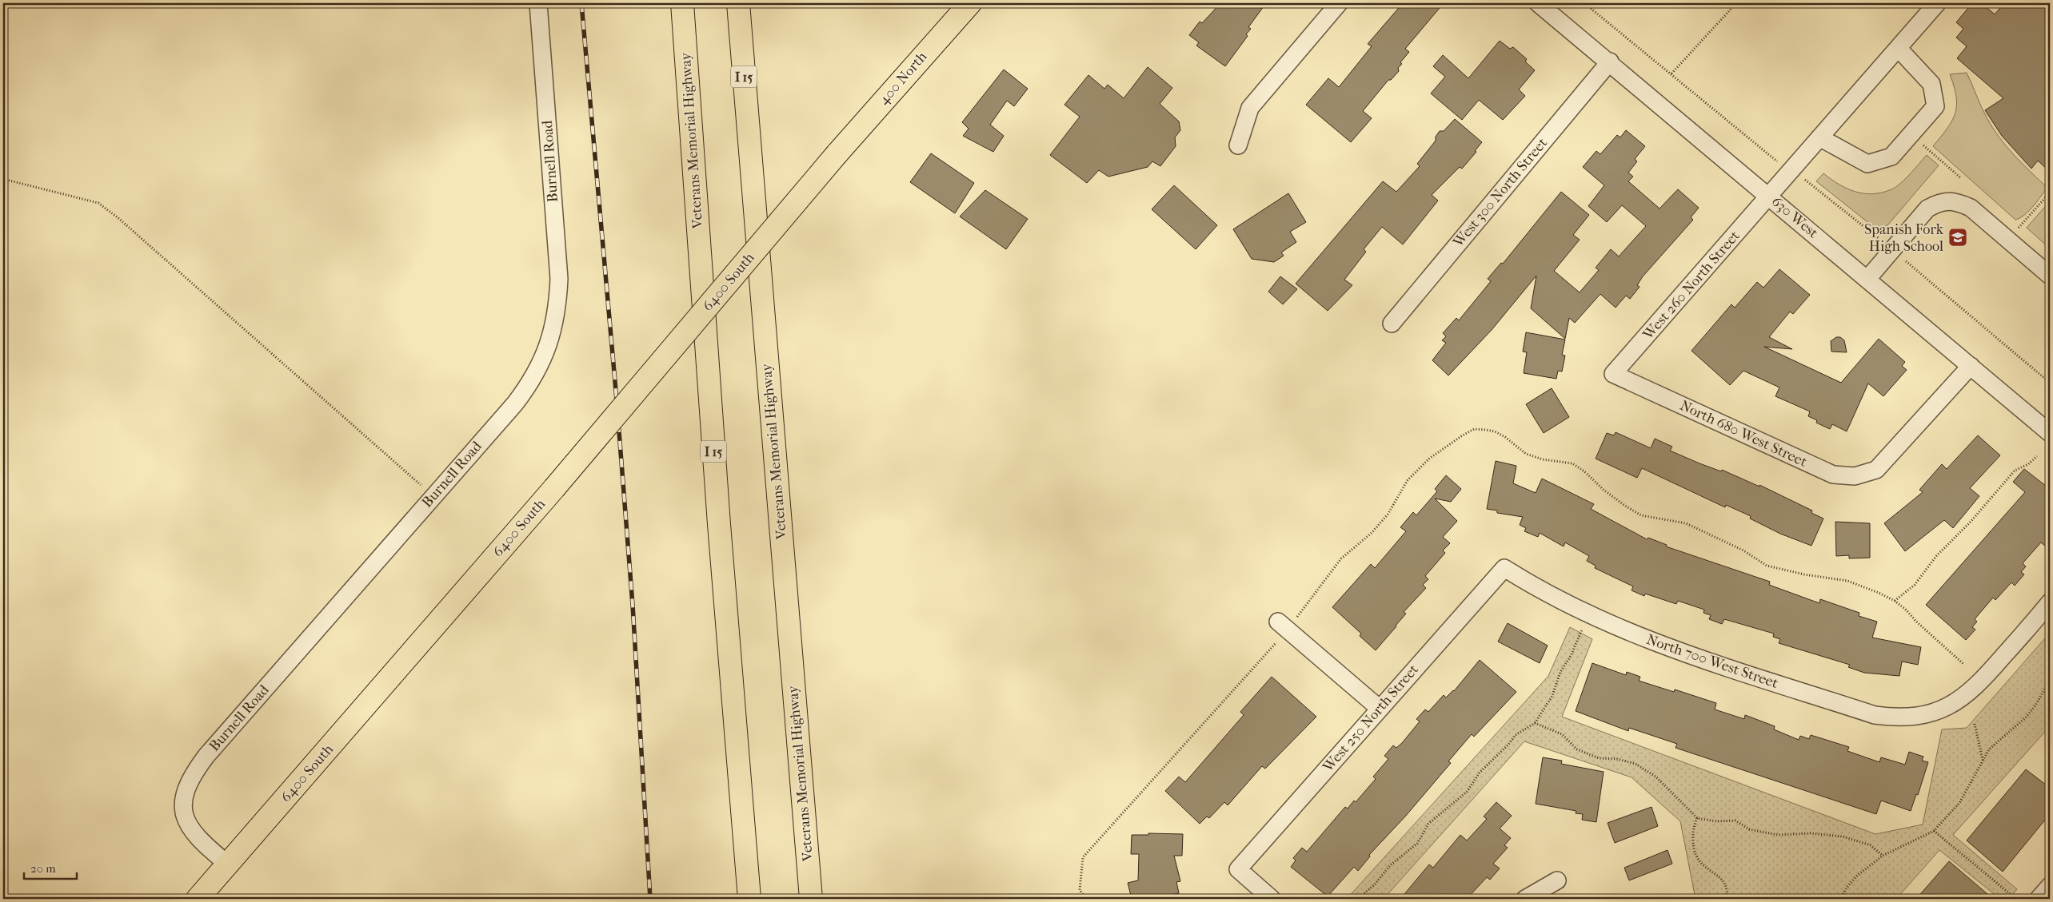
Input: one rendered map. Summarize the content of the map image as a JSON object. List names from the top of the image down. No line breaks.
{"streets":{"main road":["I 15","400 North","Veterans Memorial Highway","6400 South"],"street":["Burnell Road","West 300 North Street","630 West","West 260 North Street","North 680 West Street","North 700 West Street","West 250 North Street"]},"crossings":[["400 North","6400 South"],["Burnell Road","6400 South"],["West 300 North Street","630 West"],["630 West","West 260 North Street"],["630 West","North 680 West Street"],["West 260 North Street","North 680 West Street"],["North 700 West Street","West 250 North Street"]],"places":{"school or university":["Spanish Fork High School"]},"scale_bar":"20 m"}
